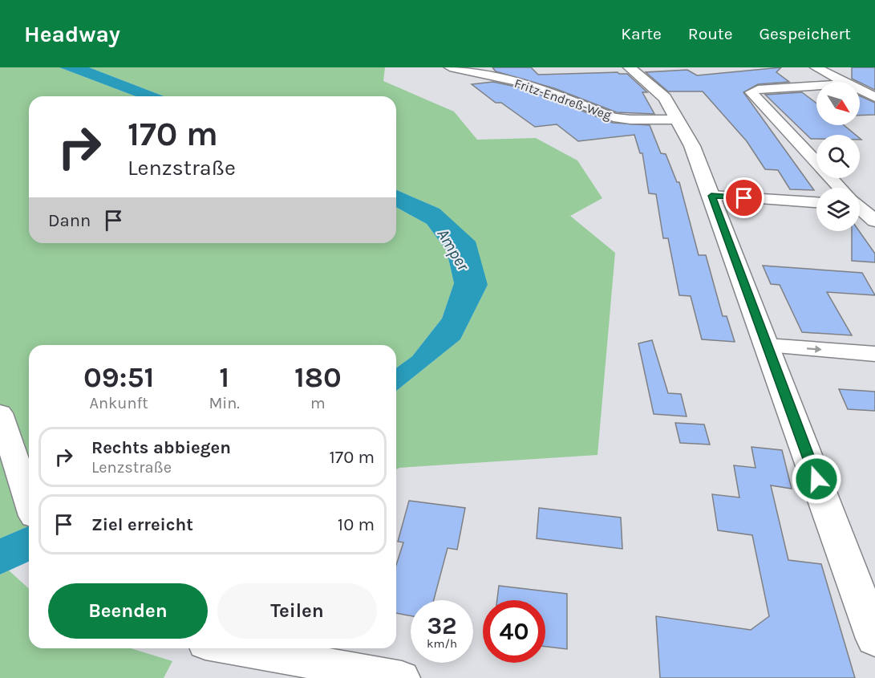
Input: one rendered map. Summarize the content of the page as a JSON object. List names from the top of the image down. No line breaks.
{"streets":{"street":["Fritz-Endreß-Weg"]},"water":["Amper"],"north":"bottom right","page":{"header":"Headway","nav":["Karte","Route","Gespeichert"],"turn":["170 m","Lenzstraße"],"then":"Dann","eta":["09:51","Ankunft","1","Min.","180","m"],"list":[{"name":"Rechts abbiegen","note":"Lenzstraße","value":"170 m"},{"name":"Ziel erreicht","value":"10 m"}],"buttons":["Beenden","Teilen"],"speed":"32 km/h","limit":"40"}}
